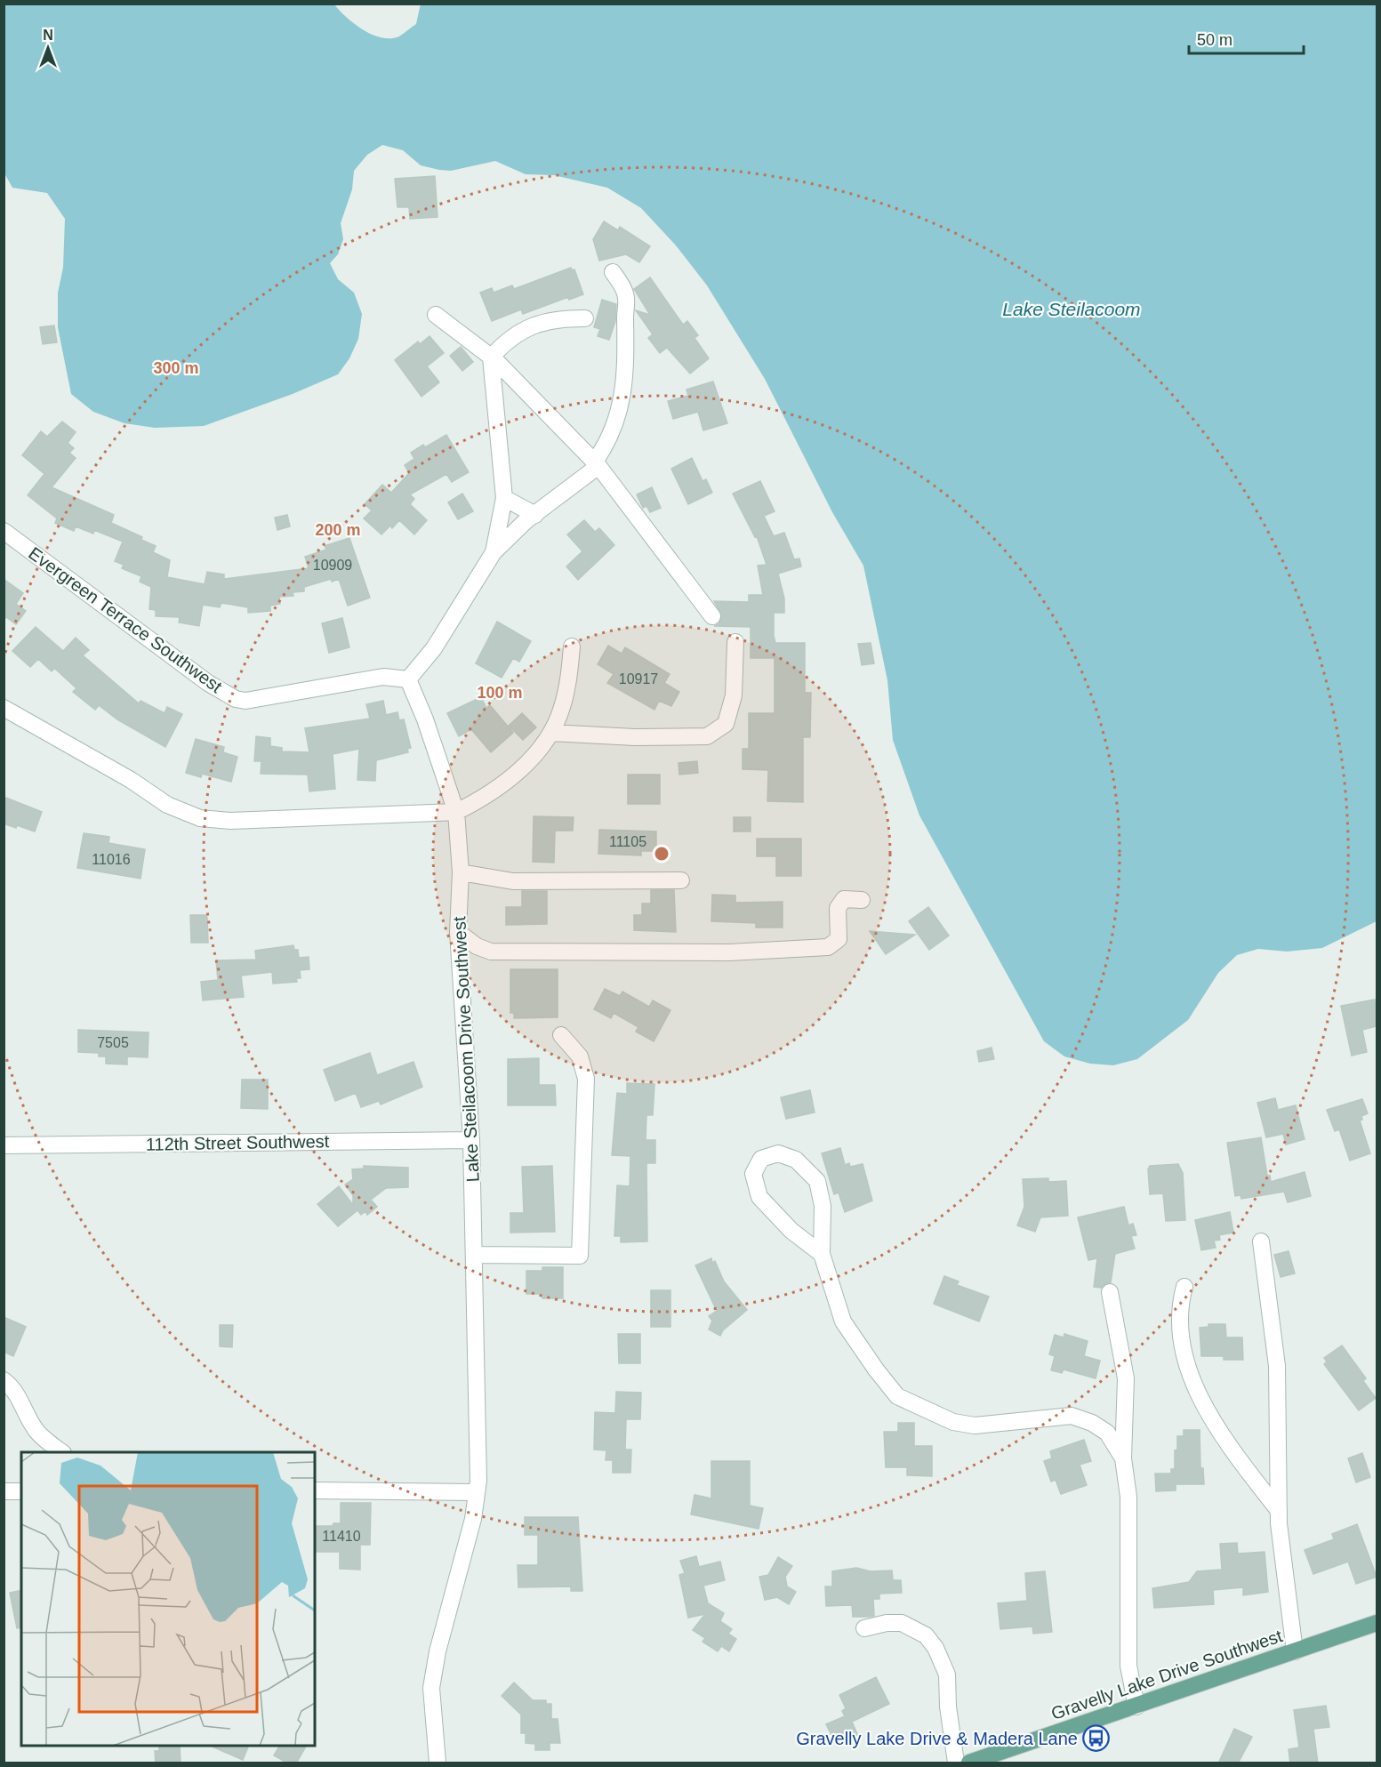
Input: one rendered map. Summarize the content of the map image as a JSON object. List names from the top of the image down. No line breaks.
{"streets":{"main road":["Gravelly Lake Drive Southwest"],"street":["Evergreen Terrace Southwest","Lake Steilacoom Drive Southwest","112th Street Southwest"]},"crossings":[["Evergreen Terrace Southwest","Lake Steilacoom Drive Southwest"],["Lake Steilacoom Drive Southwest","112th Street Southwest"]],"water":["Lake Steilacoom"],"places":{"bus stop":["Gravelly Lake Drive & Madera Lane"]},"house_numbers":["10909","10917","11105","11016","7505","11410"],"scale_bar":"50 m","north":"top","rings":["300 m","200 m","100 m"]}
